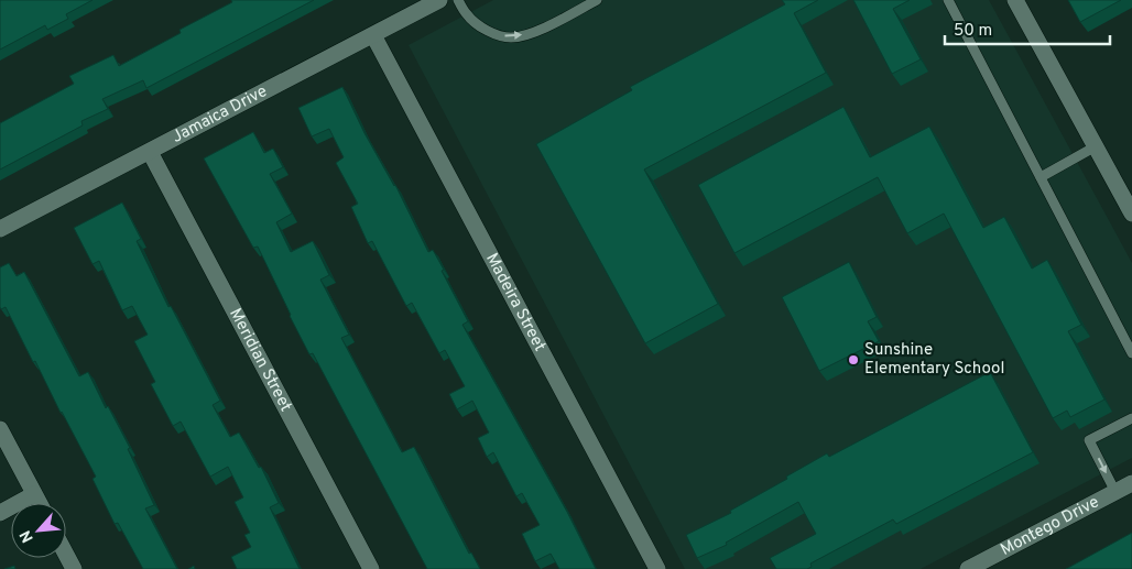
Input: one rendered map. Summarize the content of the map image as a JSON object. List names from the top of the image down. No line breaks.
{"streets":{"street":["Jamaica Drive","Madeira Street","Meridian Street","Montego Drive"]},"crossings":[["Jamaica Drive","Madeira Street"],["Jamaica Drive","Meridian Street"]],"places":["Sunshine Elementary School"],"scale_bar":"50 m","north":"bottom left"}
